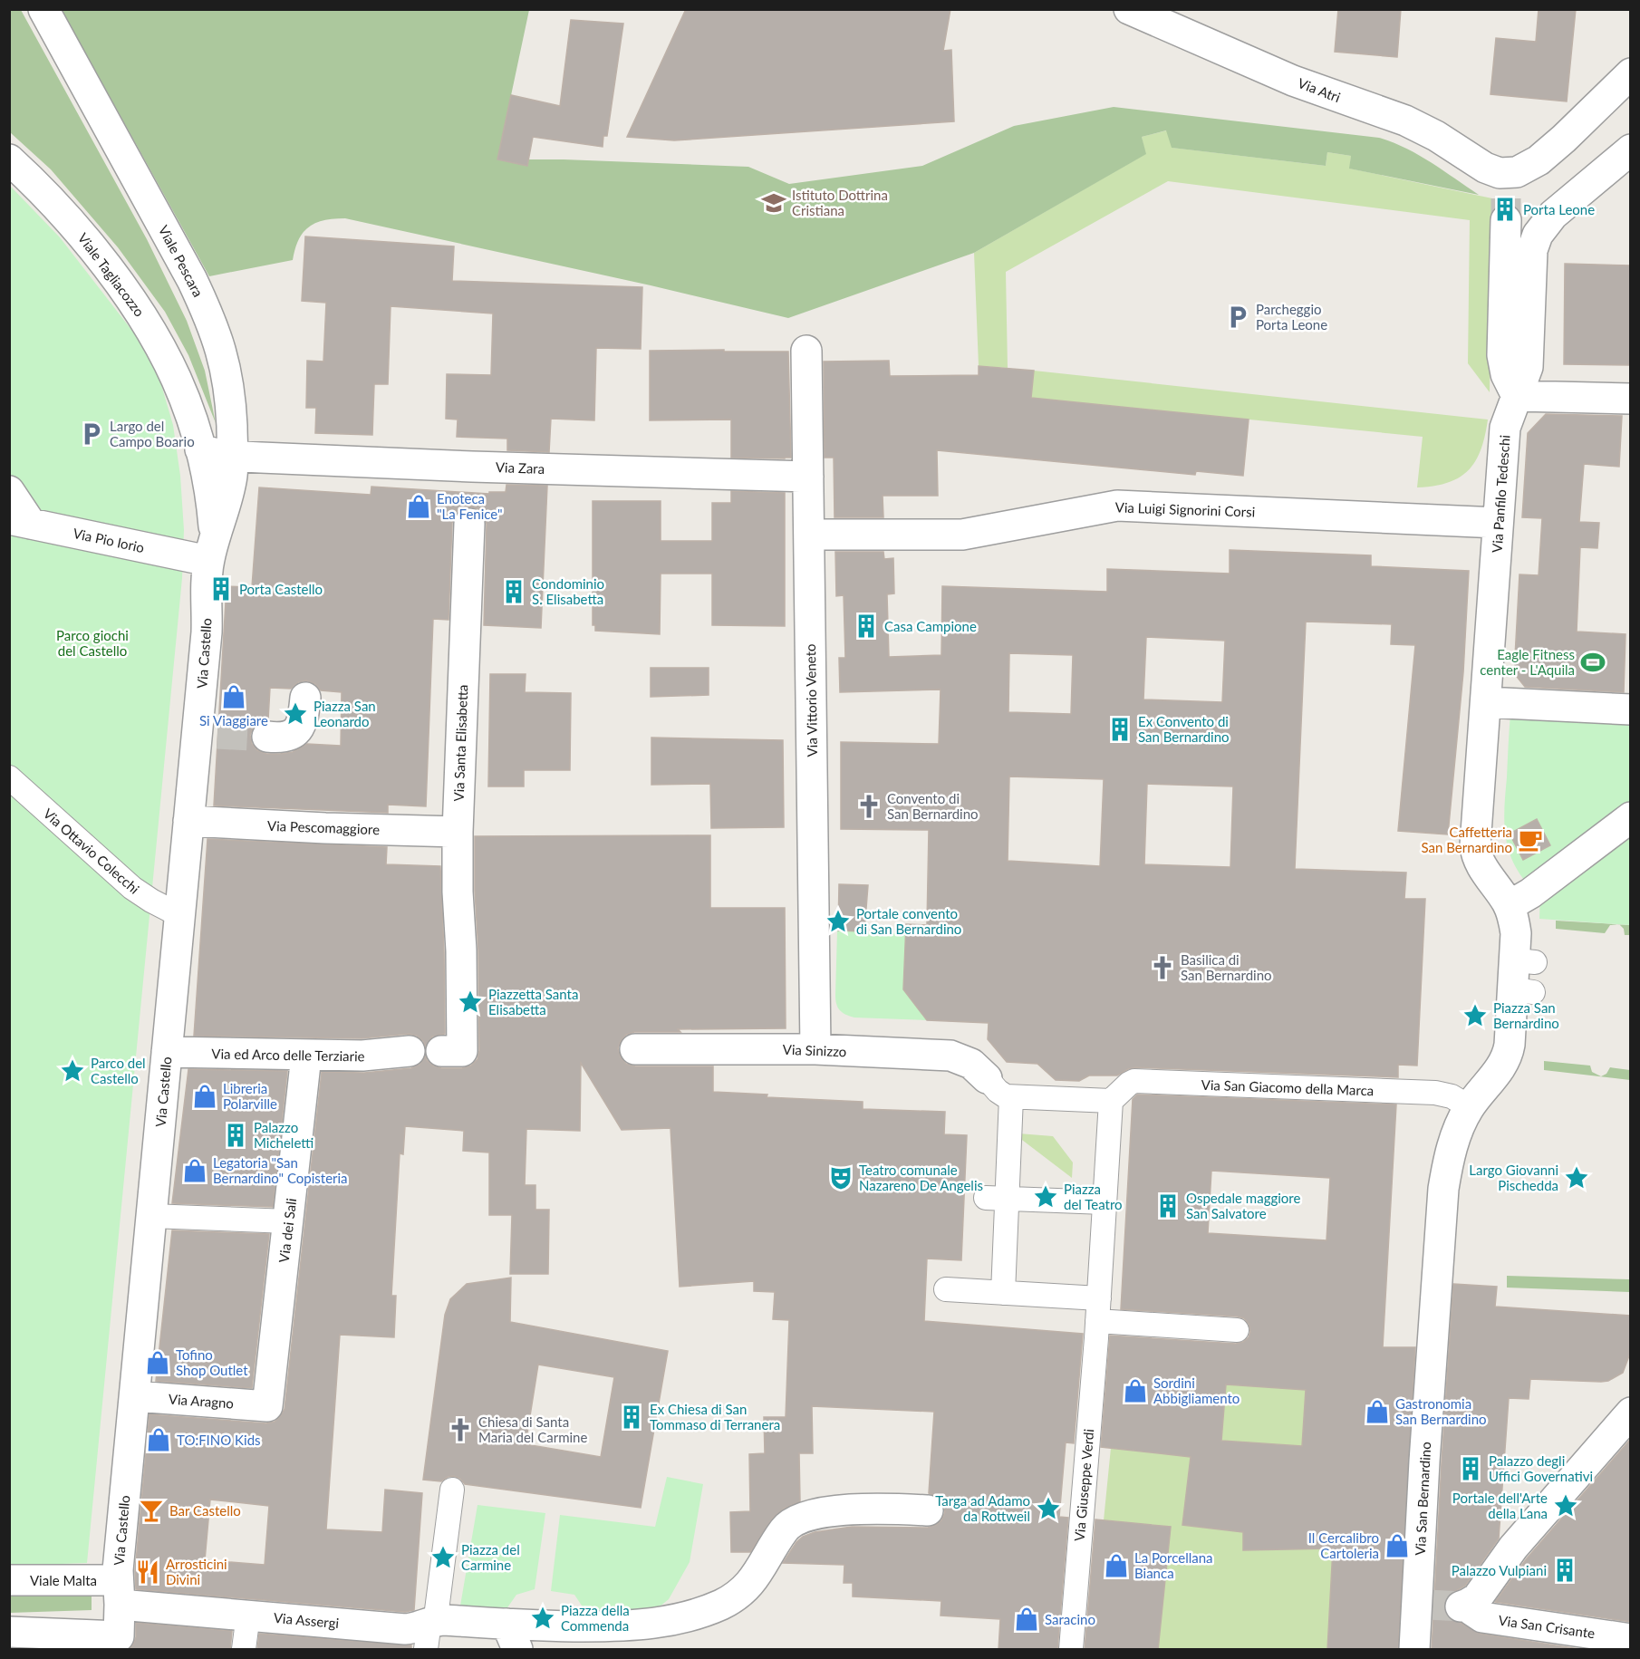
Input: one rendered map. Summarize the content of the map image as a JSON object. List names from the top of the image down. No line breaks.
{"streets":{"street":["Via Atri","Viale Pescara","Viale Tagliacozzo","Via Zara","Via Panfilo Tedeschi","Via Luigi Signorini Corsi","Via Pio Iorio","Via Castello","Via Vittorio Veneto","Via Santa Elisabetta","Via Pescomaggiore","Via Ottavio Colecchi","Via Sinizzo","Via ed Arco delle Terziarie","Via San Giacomo della Marca","Via dei Sali","Via Aragno","Via Giuseppe Verdi","Via San Bernardino","Viale Malta","Via Assergi","Via San Crisante"]},"crossings":[["Viale Pescara","Viale Tagliacozzo"],["Viale Pescara","Via Zara"],["Viale Pescara","Via Pio Iorio"],["Viale Pescara","Via Castello"],["Viale Tagliacozzo","Via Zara"],["Viale Tagliacozzo","Via Pio Iorio"],["Viale Tagliacozzo","Via Castello"],["Via Zara","Via Vittorio Veneto"],["Via Panfilo Tedeschi","Via Luigi Signorini Corsi"],["Via Luigi Signorini Corsi","Via Vittorio Veneto"],["Via Pio Iorio","Via Castello"],["Via Castello","Via Pescomaggiore"],["Via Castello","Via Ottavio Colecchi"],["Via Castello","Via ed Arco delle Terziarie"],["Via Castello","Via Aragno"],["Via Castello","Viale Malta"],["Via Castello","Via Assergi"],["Via Vittorio Veneto","Via Sinizzo"],["Via Santa Elisabetta","Via Pescomaggiore"],["Via ed Arco delle Terziarie","Via dei Sali"],["Via San Giacomo della Marca","Via San Bernardino"],["Via dei Sali","Via Aragno"],["Viale Malta","Via Assergi"]],"parks":["Parco giochi del Castello"],"places":{"school or university":["Istituto Dottrina Cristiana"],"building":["Porta Leone","Porta Castello","Condominio S. Elisabetta","Casa Campione","Ex Convento di San Bernardino","Palazzo Micheletti","Ospedale maggiore San Salvatore","Ex Chiesa di San Tommaso di Terranera","Palazzo degli Uffici Governativi","Palazzo Vulpiani"],"parking":["Parcheggio Porta Leone","Largo del Campo Boario"],"shop":["Enoteca \"La Fenice\"","Si Viaggiare","Libreria Polarville","Legatoria \"San Bernardino\" Copisteria","Tofino Shop Outlet","Sordini Abbigliamento","Gastronomia San Bernardino","TO:FINO Kids","Il Cercalibro Cartoleria","La Porcellana Bianca","Saracino"],"sports":["Eagle Fitness center - L'Aquila"],"place":["Piazza San Leonardo","Portale convento di San Bernardino","Piazzetta Santa Elisabetta","Piazza San Bernardino","Parco del Castello","Largo Giovanni Pischedda","Piazza del Teatro","Portale dell'Arte della Lana","Targa ad Adamo da Rottweil","Piazza del Carmine","Piazza della Commenda"],"church":["Convento di San Bernardino","Basilica di San Bernardino","Chiesa di Santa Maria del Carmine"],"cafe":["Caffetteria San Bernardino"],"theatre":["Teatro comunale Nazareno De Angelis"],"bar":["Bar Castello"],"restaurant":["Arrosticini Divini"]}}
